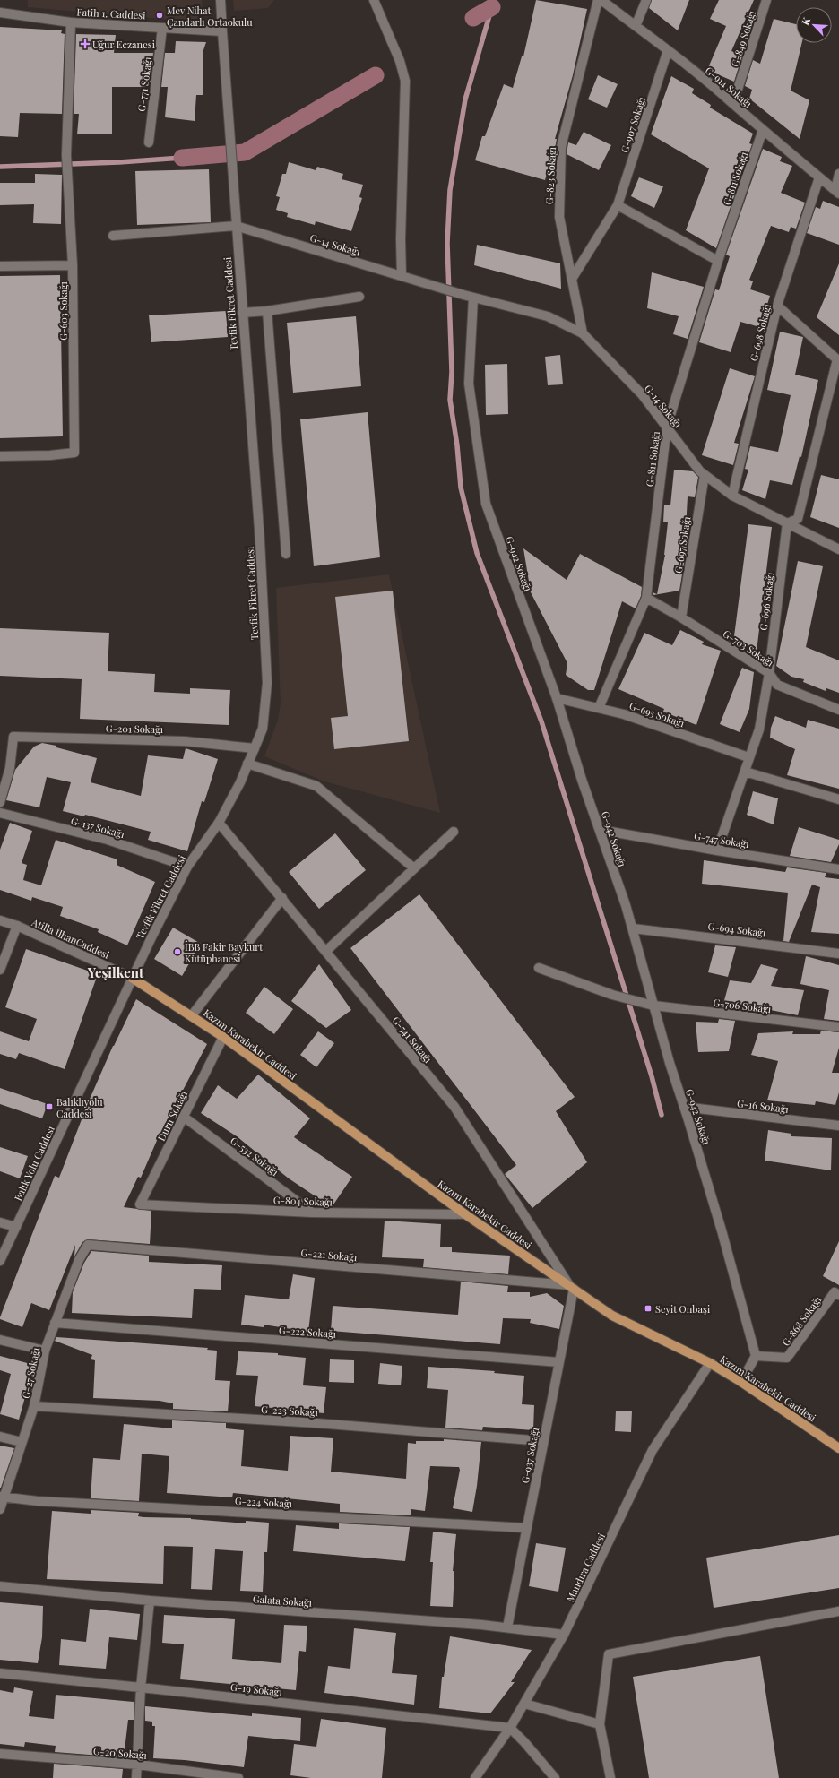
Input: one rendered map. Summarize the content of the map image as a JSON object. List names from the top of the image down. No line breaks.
{"streets":{"main road":["Kazım Karabekir Caddesi"],"street":["Fatih 1. Caddesi","G-849 Sokağı","G-771 Sokağı","G-914 Sokağı","G-907 Sokağı","G-823 Sokağı","G-811 Sokağı","G-14 Sokağı","Tevfik Fikret Caddesi","G-603 Sokağı","G-698 Sokağı","G-697 Sokağı","G-942 Sokağı","G-696 Sokağı","G-703 Sokağı","G-695 Sokağı","G-201 Sokağı","G-137 Sokağı","G-747 Sokağı","G-694 Sokağı","Atilla İlhanCaddesi","G-706 Sokağı","G-541 Sokağı","G-16 Sokağı","Duru Sokağı","G-532 Sokağı","Balık Yolu Caddesi","G-804 Sokağı","G-221 Sokağı","G-868 Sokağı","G-222 Sokağı","G-27 Sokağı","G-223 Sokağı","G-937 Sokağı","G-224 Sokağı","Mandıra Caddesi","Galata Sokağı","G-19 Sokağı","G-20 Sokağı"]},"crossings":[["Fatih 1. Caddesi","G-771 Sokağı"],["Fatih 1. Caddesi","Tevfik Fikret Caddesi"],["Fatih 1. Caddesi","G-603 Sokağı"],["G-849 Sokağı","G-914 Sokağı"],["G-914 Sokağı","G-907 Sokağı"],["G-914 Sokağı","G-811 Sokağı"],["G-914 Sokağı","G-698 Sokağı"],["G-907 Sokağı","G-823 Sokağı"],["G-823 Sokağı","G-14 Sokağı"],["G-811 Sokağı","G-14 Sokağı"],["G-811 Sokağı","G-703 Sokağı"],["G-811 Sokağı","G-695 Sokağı"],["G-14 Sokağı","Tevfik Fikret Caddesi"],["G-14 Sokağı","G-698 Sokağı"],["G-14 Sokağı","G-697 Sokağı"],["G-14 Sokağı","G-942 Sokağı"],["G-14 Sokağı","G-696 Sokağı"],["Tevfik Fikret Caddesi","G-201 Sokağı"],["Tevfik Fikret Caddesi","G-137 Sokağı"],["Tevfik Fikret Caddesi","Atilla İlhanCaddesi"],["Tevfik Fikret Caddesi","G-541 Sokağı"],["Tevfik Fikret Caddesi","Kazım Karabekir Caddesi"],["Tevfik Fikret Caddesi","Balık Yolu Caddesi"],["G-697 Sokağı","G-703 Sokağı"],["G-942 Sokağı","G-695 Sokağı"],["G-942 Sokağı","G-747 Sokağı"],["G-942 Sokağı","G-694 Sokağı"],["G-942 Sokağı","G-706 Sokağı"],["G-942 Sokağı","G-16 Sokağı"],["G-942 Sokağı","G-868 Sokağı"],["G-696 Sokağı","G-703 Sokağı"],["G-696 Sokağı","G-695 Sokağı"],["G-696 Sokağı","G-747 Sokağı"],["Atilla İlhanCaddesi","Kazım Karabekir Caddesi"],["Atilla İlhanCaddesi","Balık Yolu Caddesi"],["G-541 Sokağı","Kazım Karabekir Caddesi"],["G-541 Sokağı","G-221 Sokağı"],["G-541 Sokağı","G-937 Sokağı"],["Kazım Karabekir Caddesi","Duru Sokağı"],["Kazım Karabekir Caddesi","Balık Yolu Caddesi"],["Kazım Karabekir Caddesi","G-804 Sokağı"],["Kazım Karabekir Caddesi","G-221 Sokağı"],["Kazım Karabekir Caddesi","G-937 Sokağı"],["Kazım Karabekir Caddesi","Mandıra Caddesi"],["Duru Sokağı","G-532 Sokağı"],["Duru Sokağı","G-804 Sokağı"],["G-532 Sokağı","G-804 Sokağı"],["G-221 Sokağı","G-27 Sokağı"],["G-221 Sokağı","G-937 Sokağı"],["G-222 Sokağı","G-27 Sokağı"],["G-222 Sokağı","G-937 Sokağı"],["G-27 Sokağı","G-223 Sokağı"],["G-27 Sokağı","G-224 Sokağı"],["G-223 Sokağı","G-937 Sokağı"],["G-937 Sokağı","G-224 Sokağı"],["G-937 Sokağı","Galata Sokağı"],["Mandıra Caddesi","Galata Sokağı"],["Mandıra Caddesi","G-19 Sokağı"]],"districts":["Yeşilkent"],"places":{"other":["Mev Nihat Çandarlı Ortaokulu","İBB Fakir Baykurt Kütüphanesi"],"health":["Uğur Eczanesi"],"transit":["Balıklıyolu Caddesi","Seyit Onbaşi"]},"north":"top left"}
